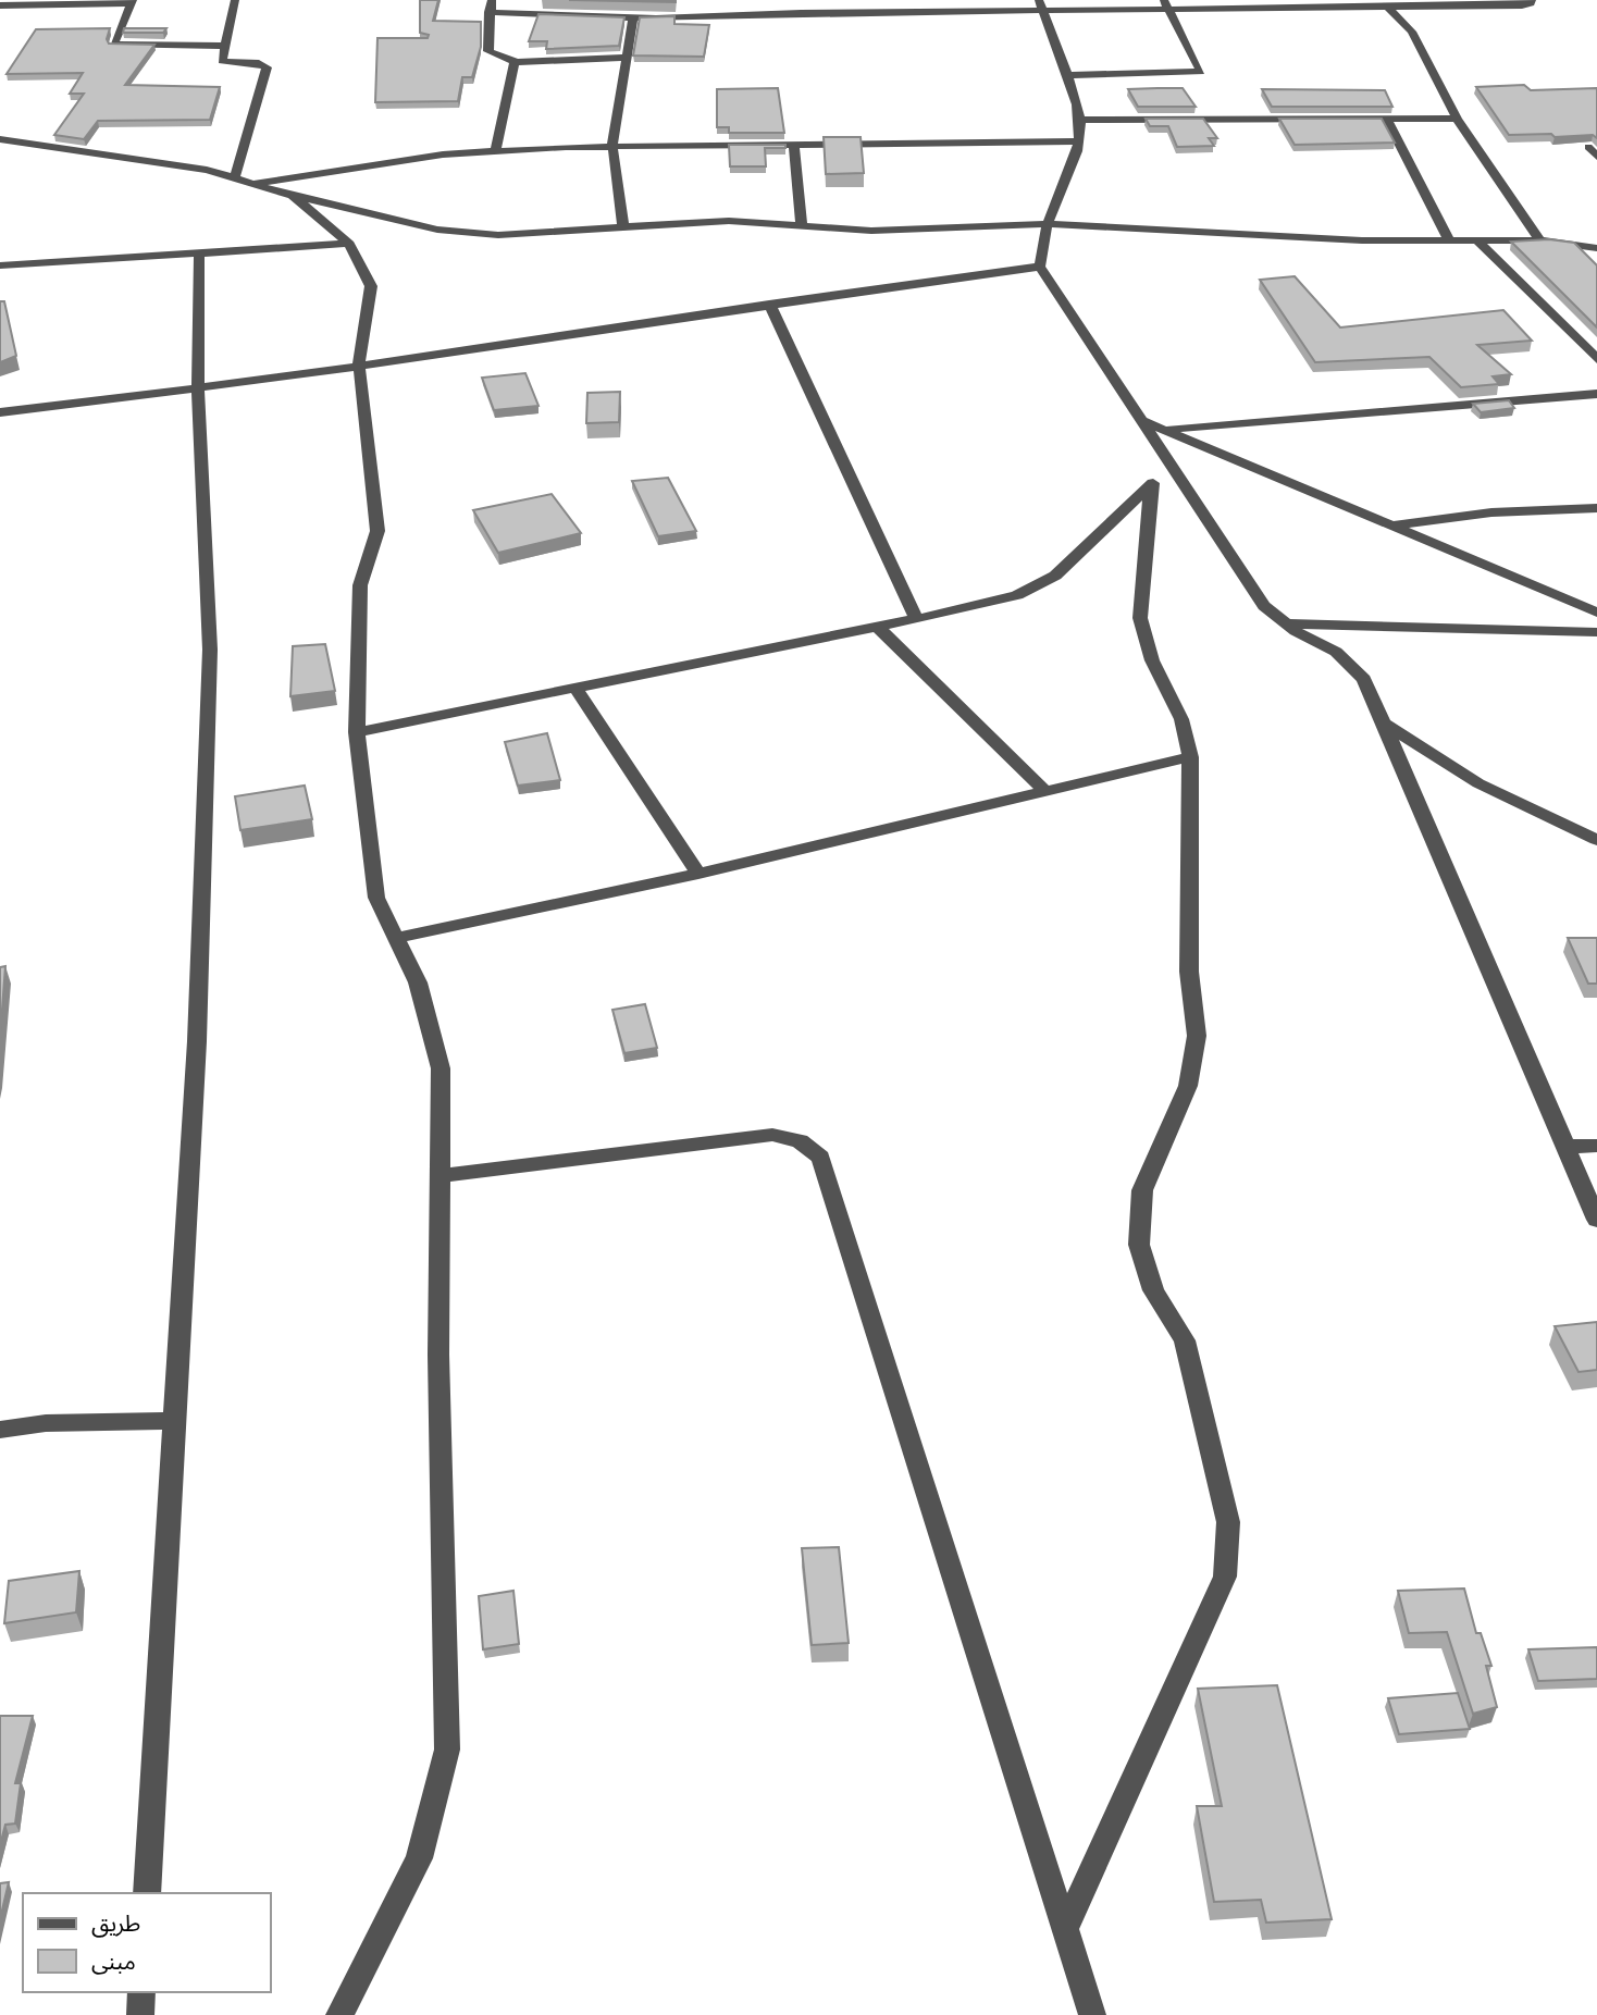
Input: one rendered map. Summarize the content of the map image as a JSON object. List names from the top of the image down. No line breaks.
{"legend":["طريق","مبنى"]}
